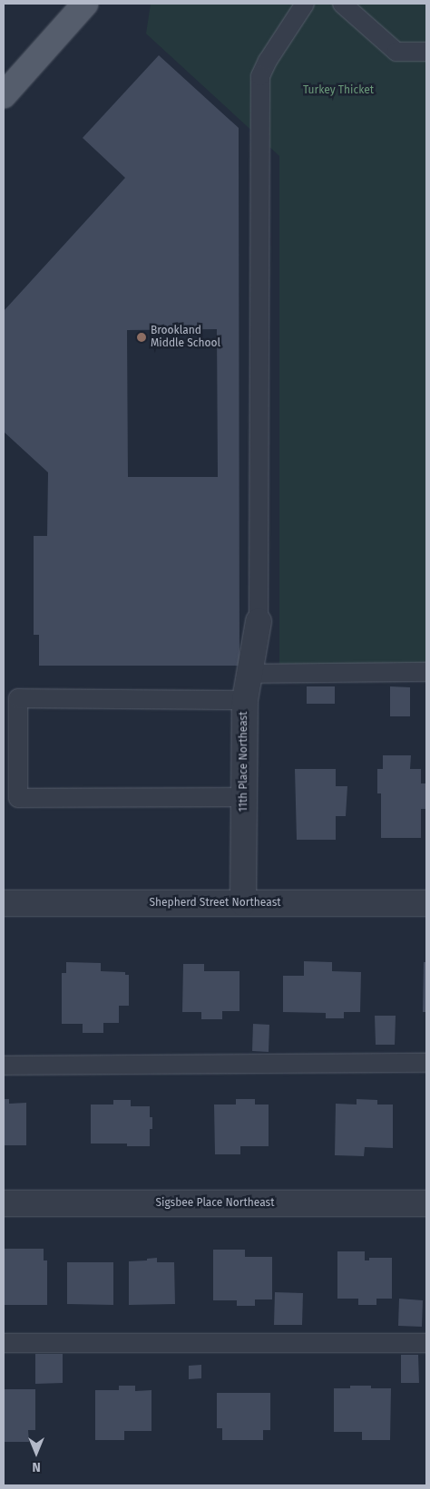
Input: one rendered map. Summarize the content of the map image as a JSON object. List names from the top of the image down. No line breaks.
{"streets":{"street":["11th Place Northeast","Shepherd Street Northeast","Sigsbee Place Northeast"]},"crossings":[["11th Place Northeast","Shepherd Street Northeast"]],"parks":["Turkey Thicket"],"places":["Brookland Middle School"],"north":"bottom"}
